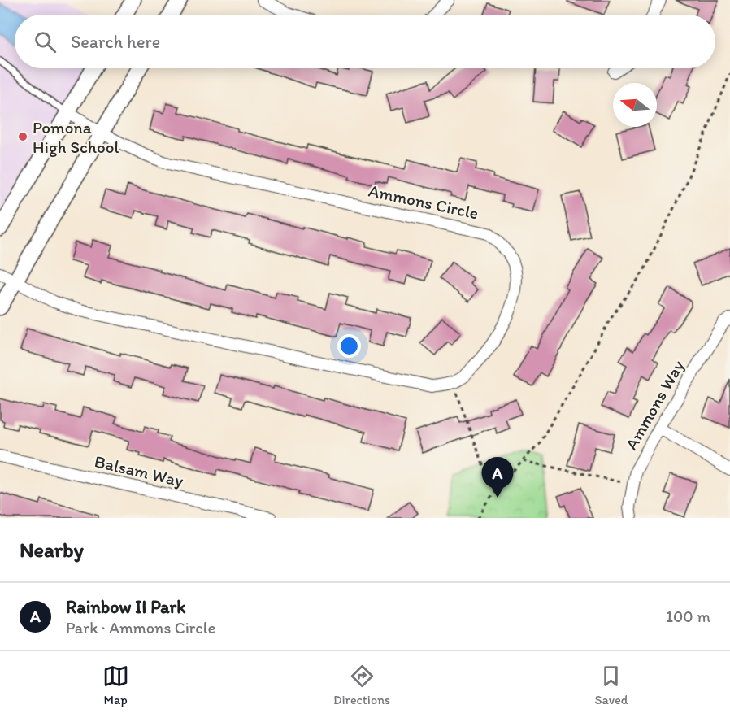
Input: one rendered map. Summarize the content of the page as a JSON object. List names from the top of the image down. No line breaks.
{"streets":{"street":["Ammons Circle","Ammons Way","Balsam Way"]},"places":["Pomona High School"],"north":"left","page":{"search":"Search here","pins":"A","heading":"Nearby","list":[{"mark":"A","name":"Rainbow II Park","note":"Park · Ammons Circle","value":"100 m"}],"nav":["Map","Directions","Saved"]}}
